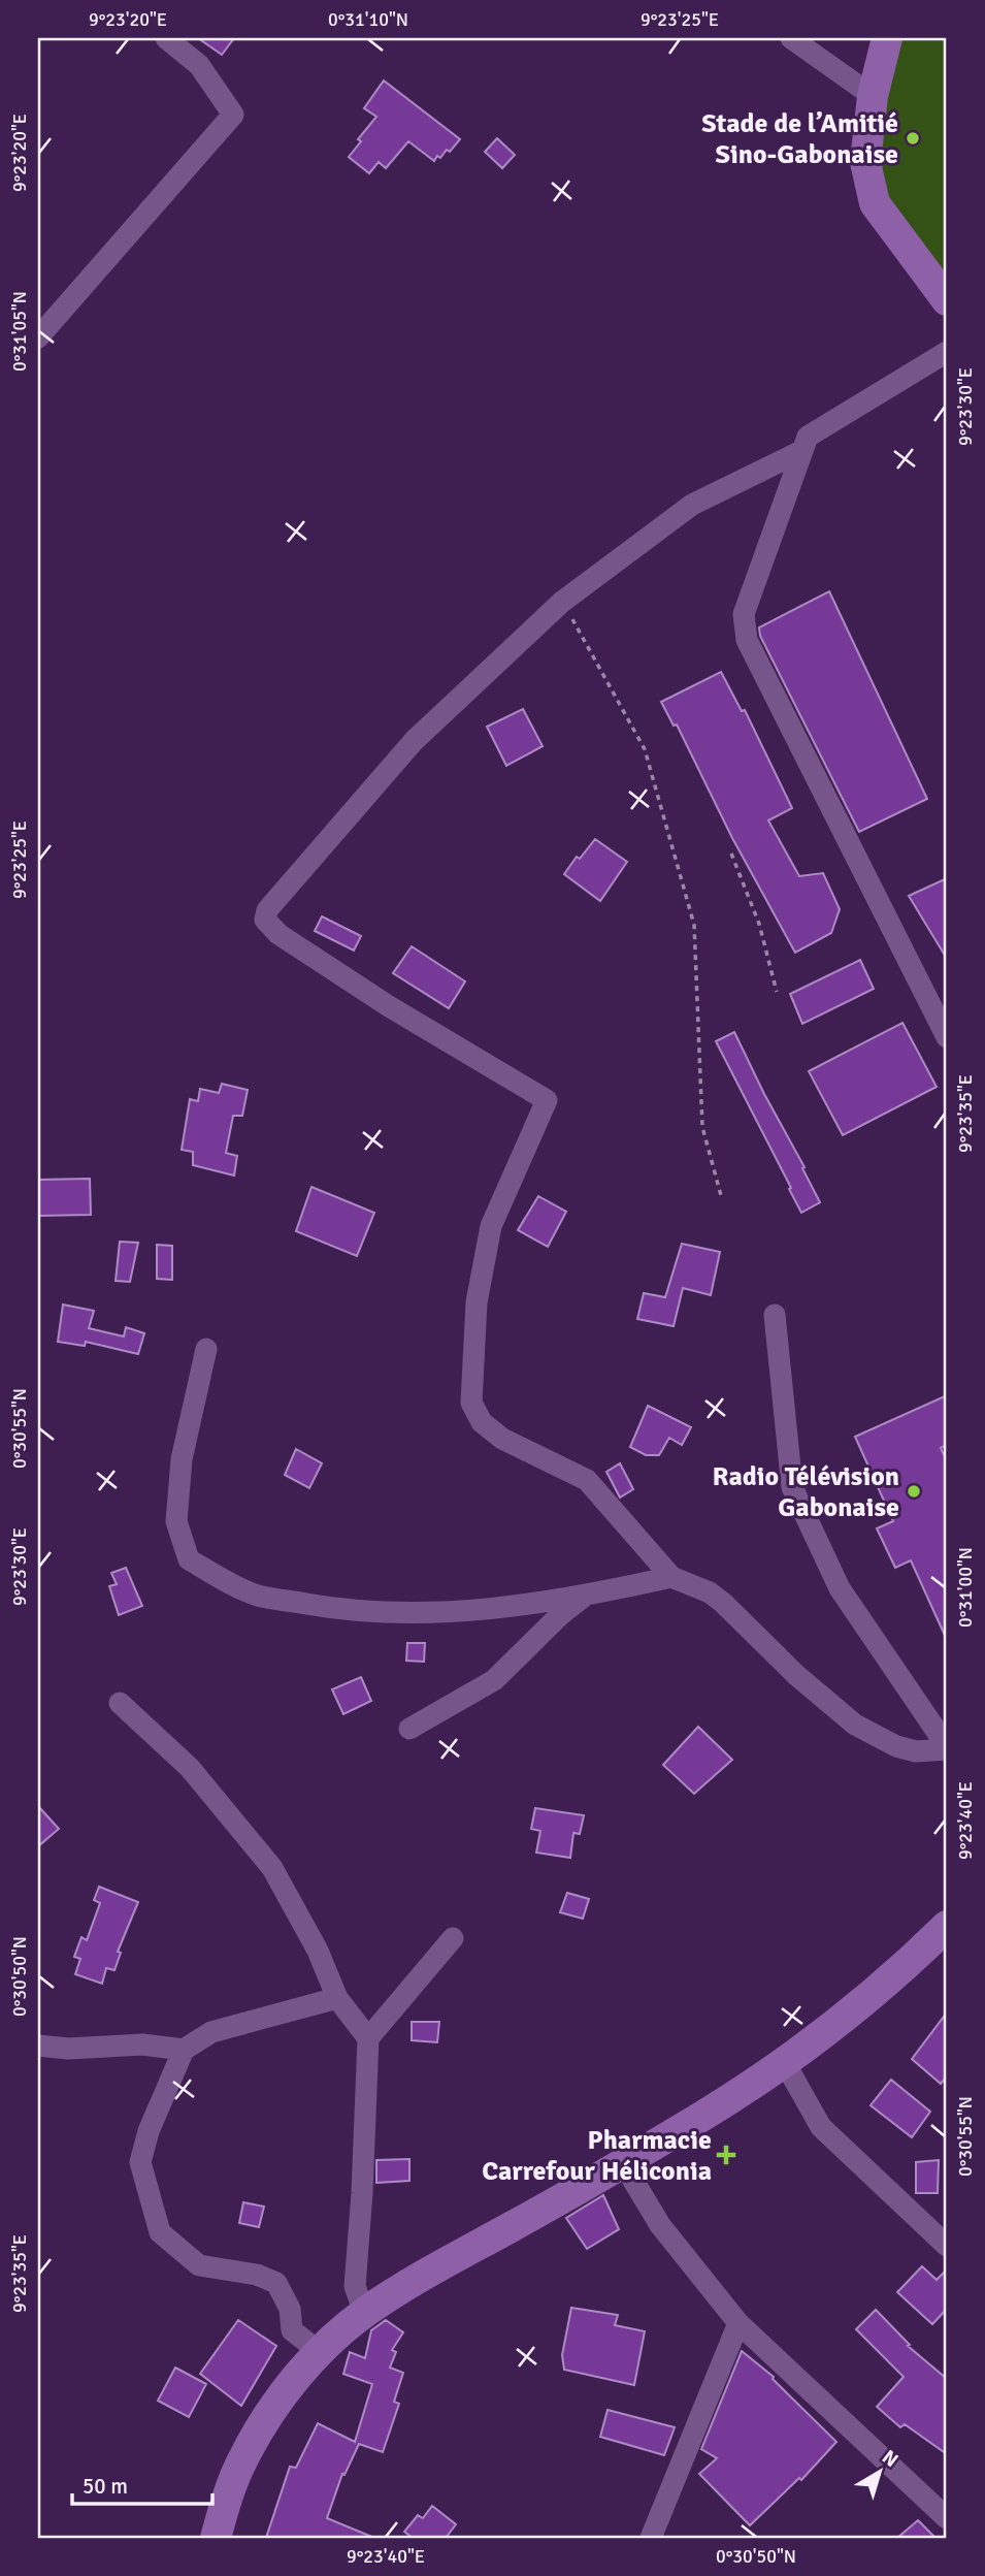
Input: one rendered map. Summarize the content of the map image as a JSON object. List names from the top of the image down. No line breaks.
{"places":{"other":["Stade de l’Amitié Sino-Gabonaise","Radio Télévision Gabonaise"],"health":["Pharmacie Carrefour Héliconia"]},"scale_bar":"50 m","north":"top right","coordinates":["9°23'20\"E","0°31'10\"N","9°23'25\"E","0°31'05\"N","9°23'30\"E","9°23'35\"E","0°30'55\"N","0°31'00\"N","9°23'40\"E","0°30'50\"N"]}
